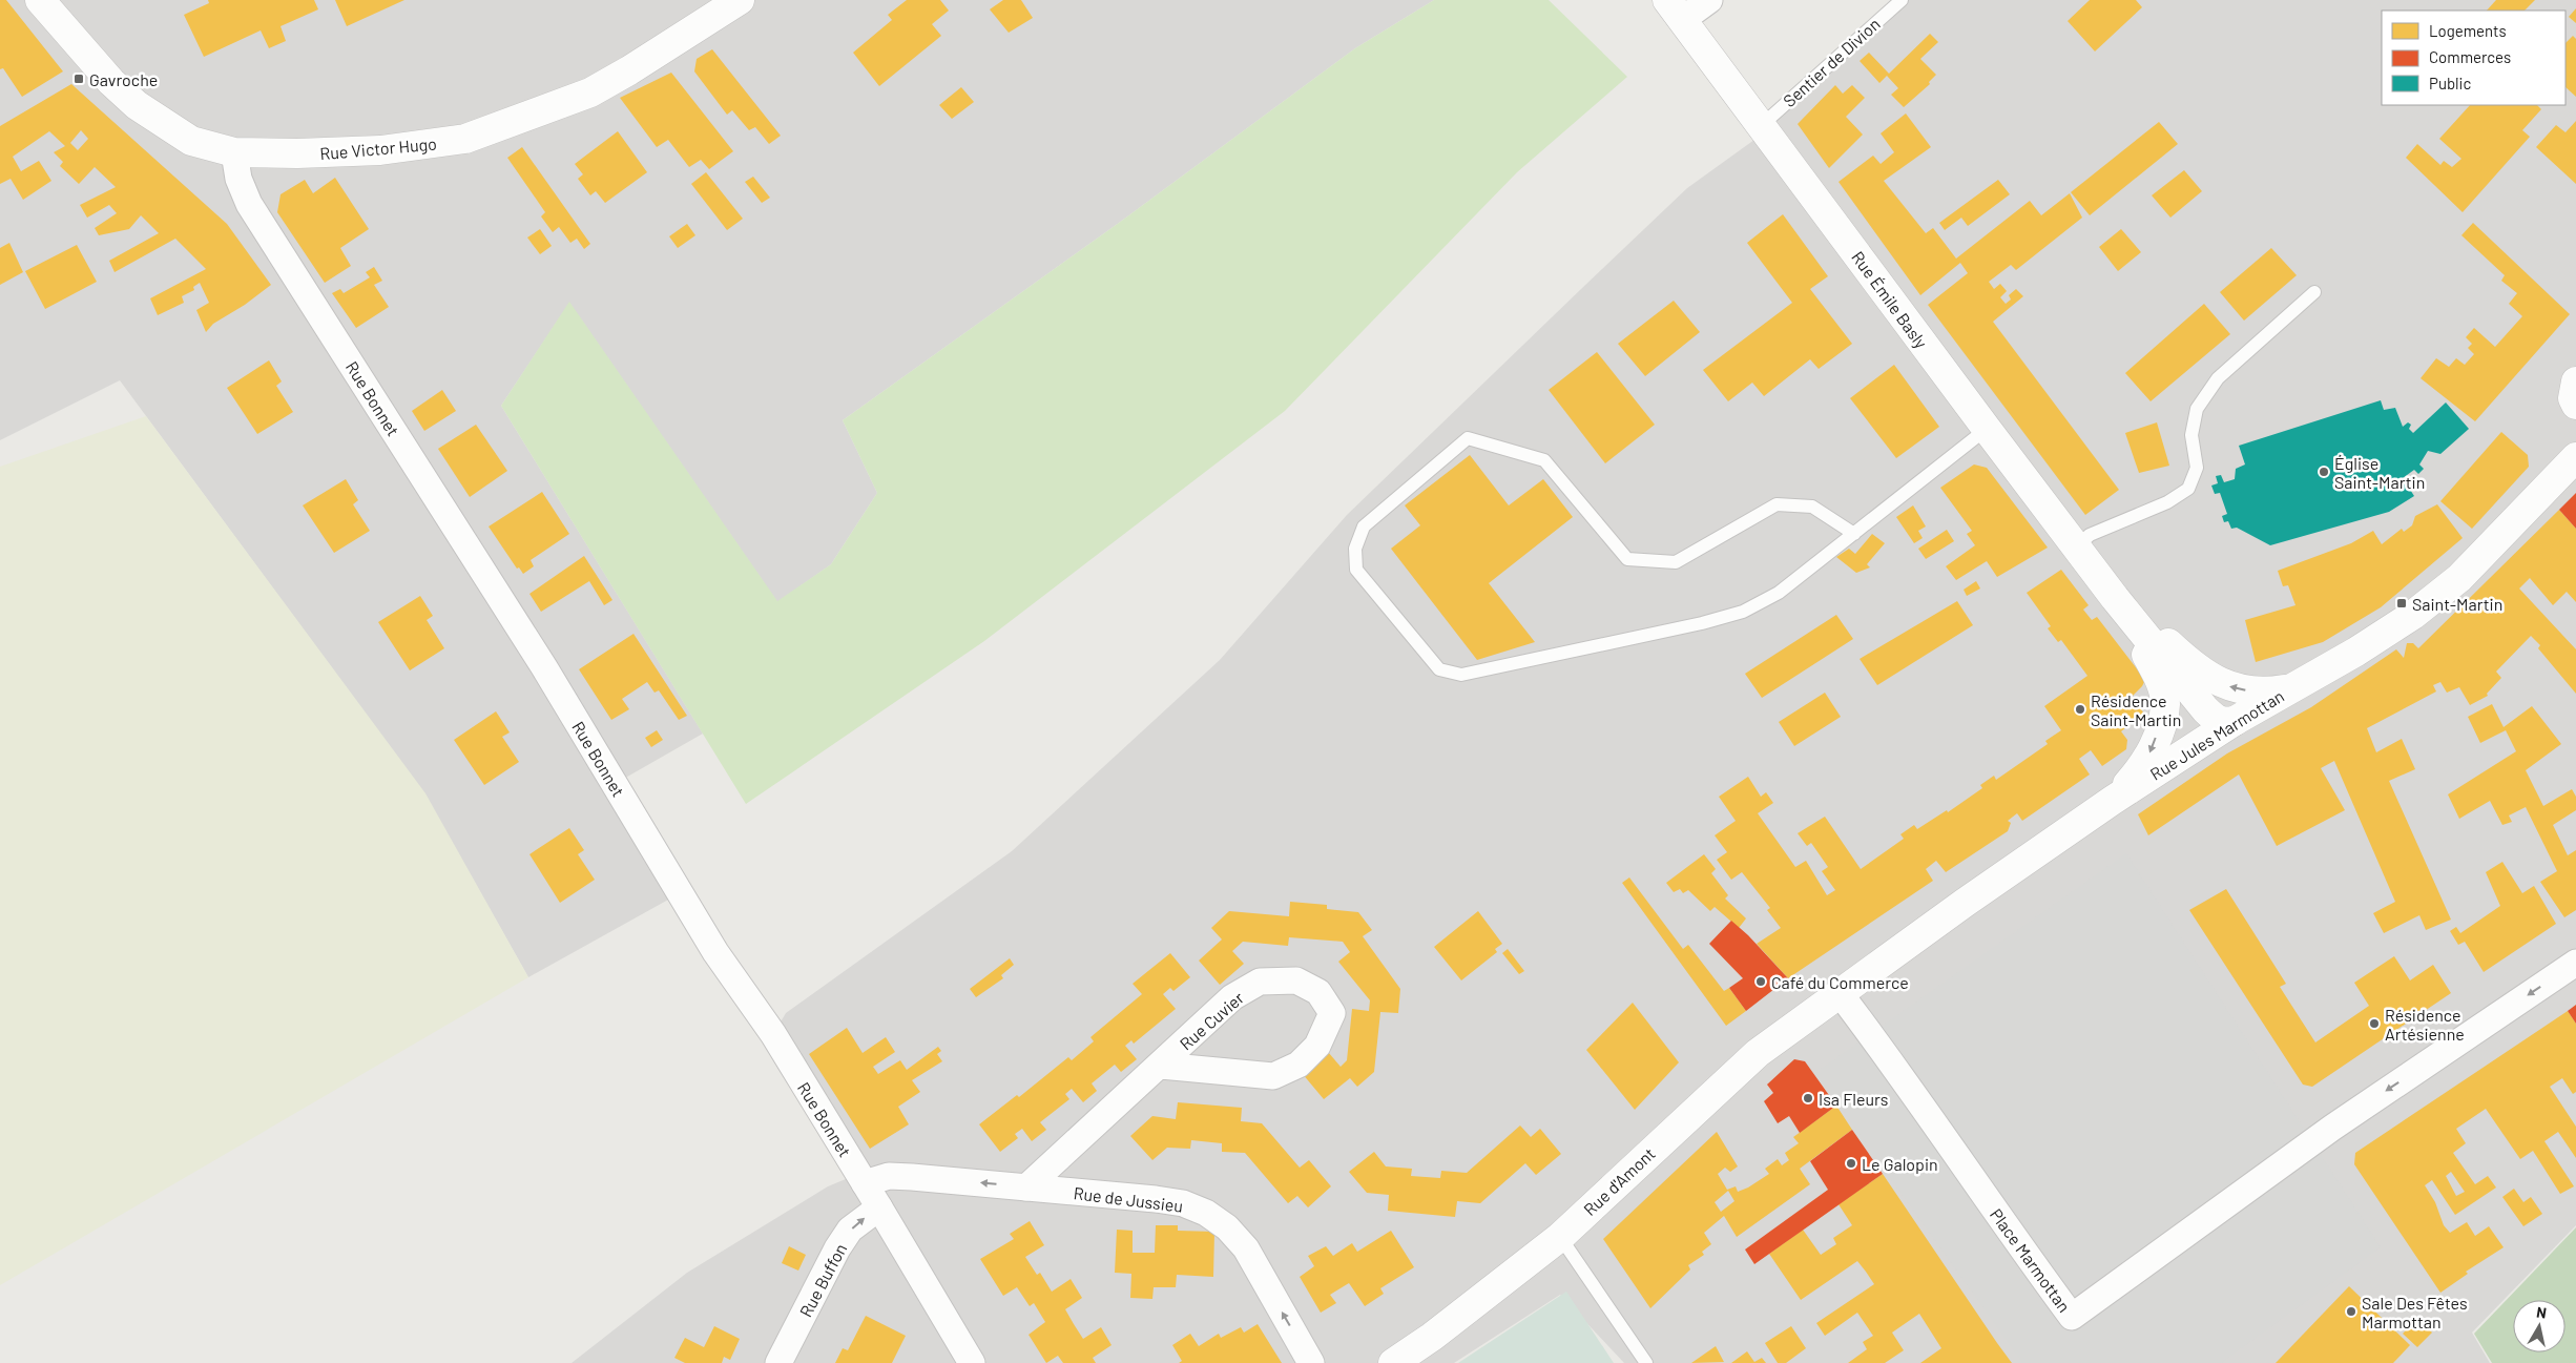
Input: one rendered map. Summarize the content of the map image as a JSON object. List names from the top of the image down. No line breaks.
{"streets":{"street":["Rue Victor Hugo","Rue Émile Basly","Rue Bonnet","Rue Jules Marmottan","Rue Cuvier","Rue d'Amont","Rue de Jussieu","Place Marmottan","Rue Buffon"],"lane":["Sentier de Divion"]},"crossings":[["Sentier de Divion","Rue Émile Basly"],["Rue Victor Hugo","Rue Bonnet"],["Rue Émile Basly","Rue Jules Marmottan"],["Rue Bonnet","Rue de Jussieu"],["Rue Bonnet","Rue Buffon"],["Rue Jules Marmottan","Rue d'Amont"],["Rue Jules Marmottan","Place Marmottan"],["Rue Cuvier","Rue de Jussieu"],["Rue d'Amont","Place Marmottan"]],"one_way":["Rue de Jussieu","Rue Buffon"],"places":{"transit":["Gavroche","Saint-Martin"],"other":["Église Saint-Martin","Résidence Saint-Martin","Café du Commerce","Résidence Artésienne","Isa Fleurs","Le Galopin","Sale Des Fêtes Marmottan"]},"legend":["Logements","Commerces","Public"],"north":"top"}
